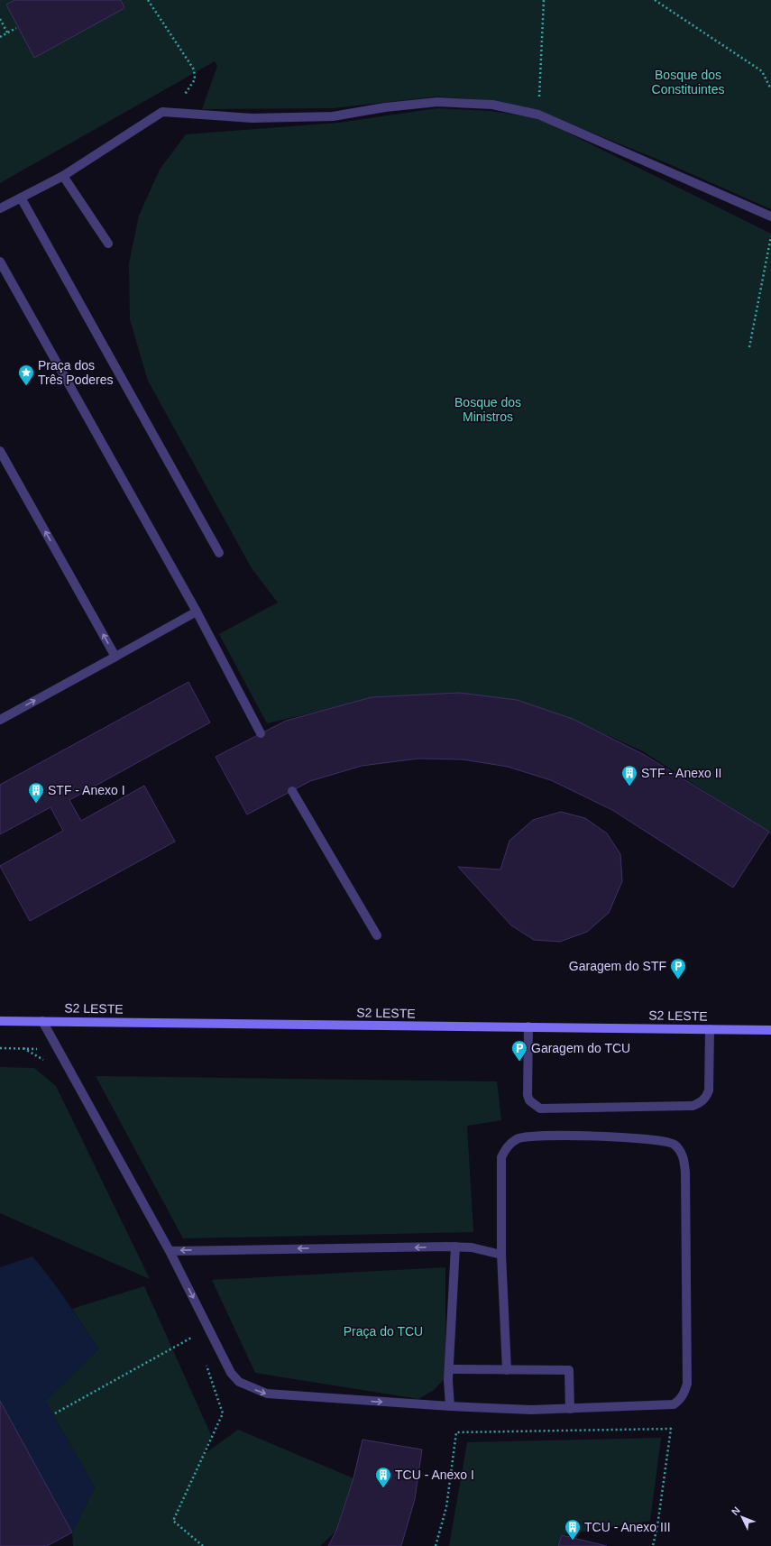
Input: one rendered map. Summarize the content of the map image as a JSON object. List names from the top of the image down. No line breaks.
{"streets":{"main road":["S2 LESTE"]},"parks":["Bosque dos Constituintes","Bosque dos Ministros","Praça do TCU"],"places":{"place":["Praça dos Três Poderes"],"building":["STF - Anexo II","STF - Anexo I","TCU - Anexo I","TCU - Anexo III"],"parking":["Garagem do STF","Garagem do TCU"]},"north":"top left"}
